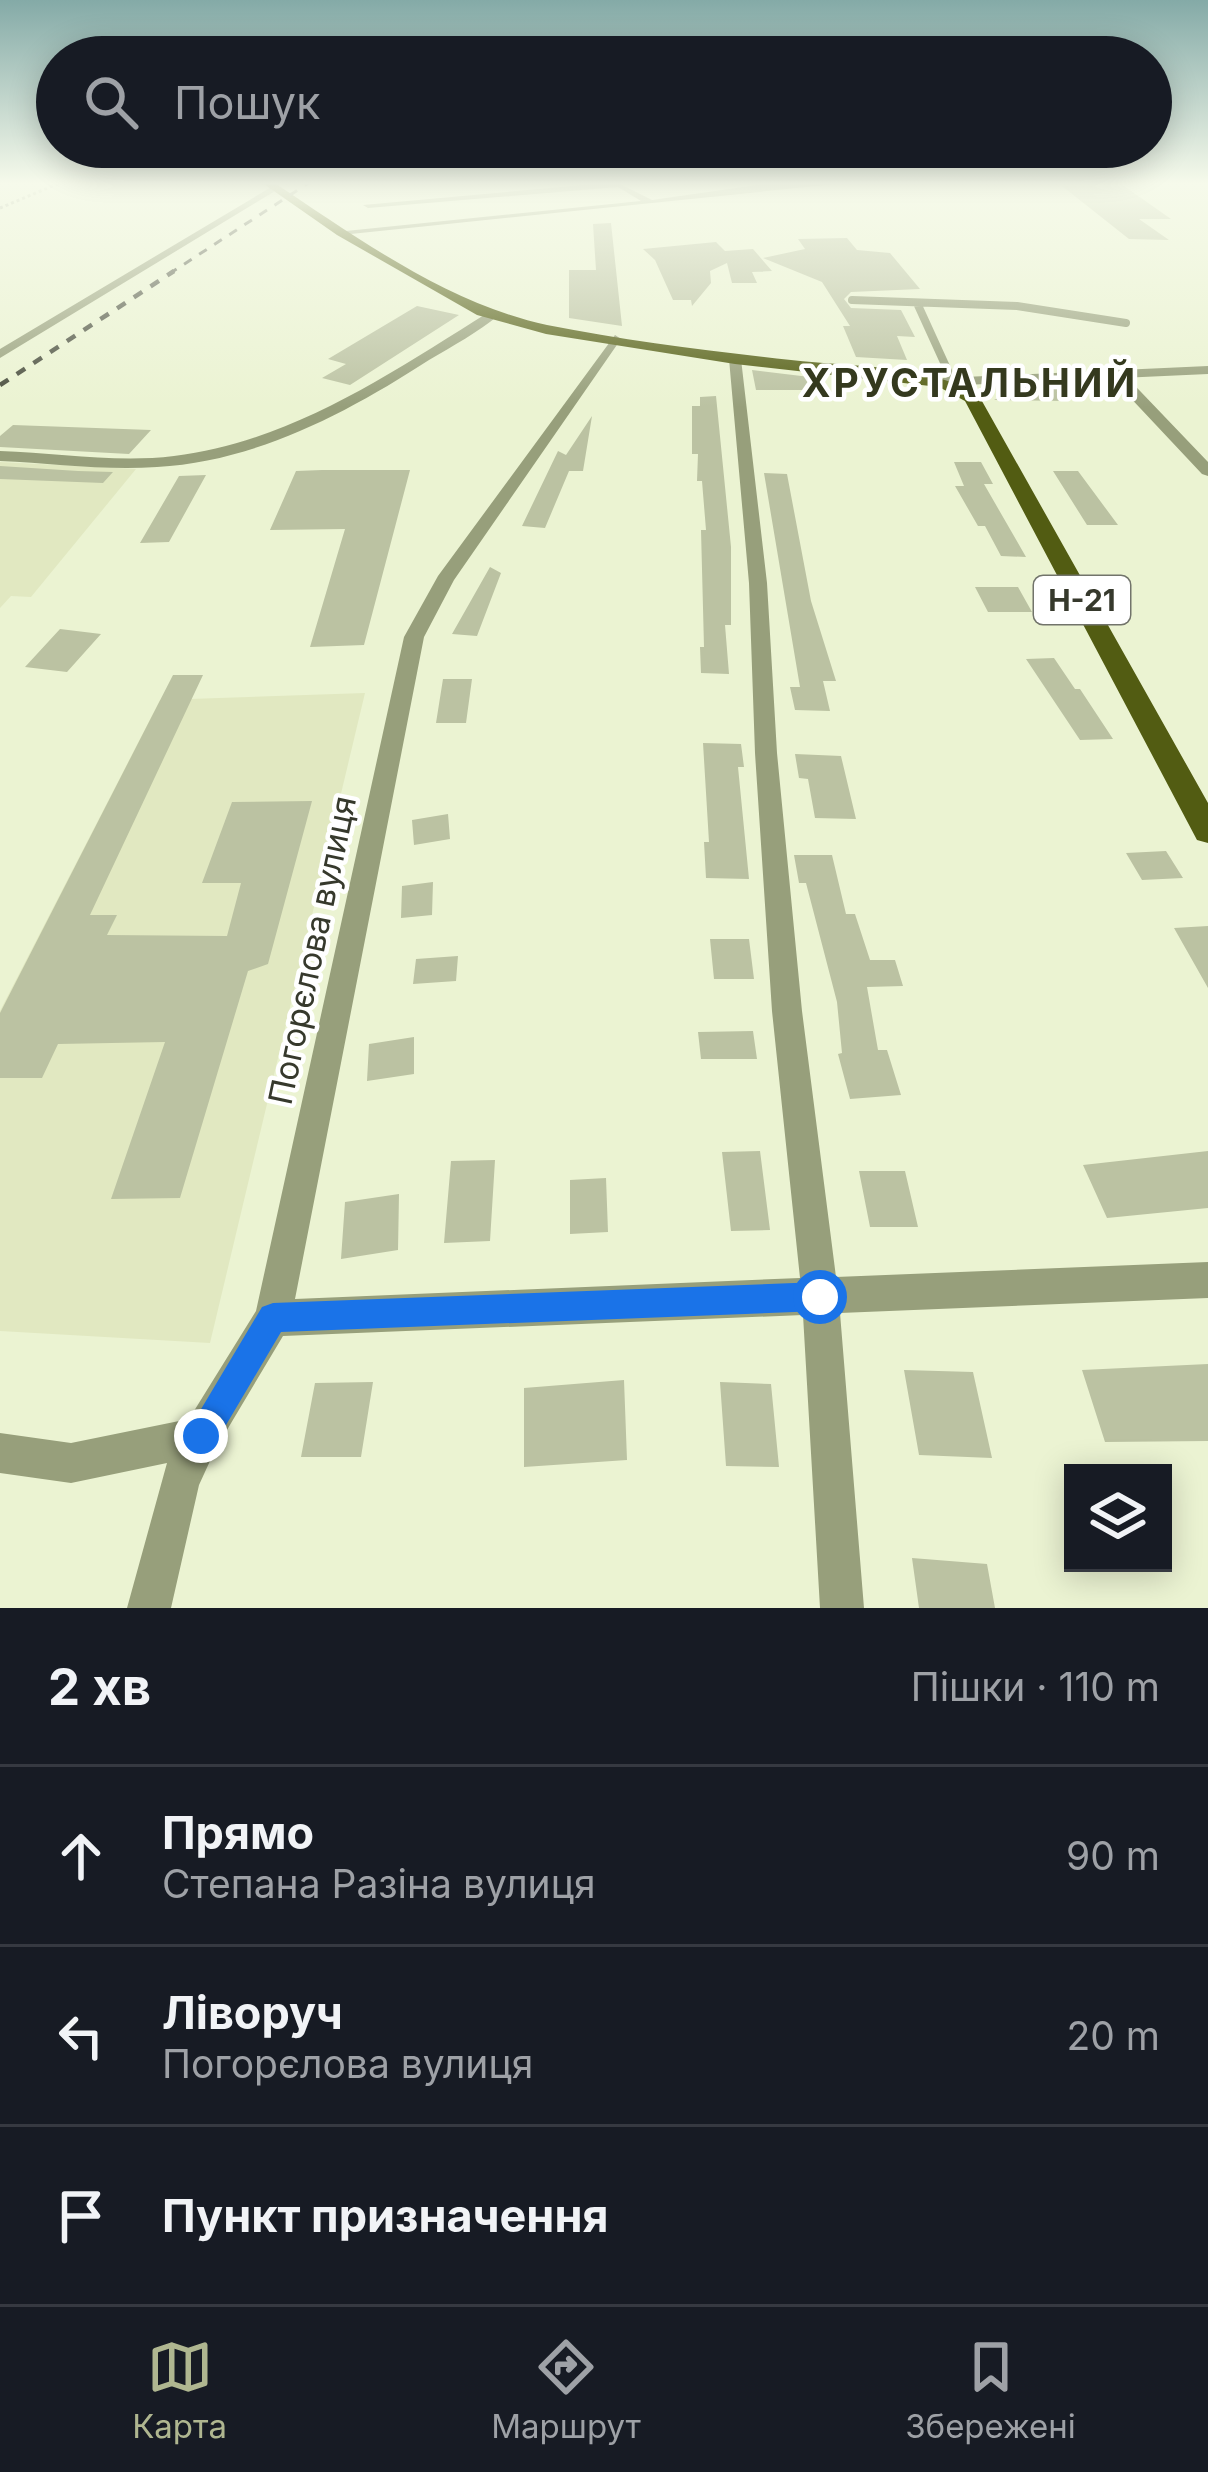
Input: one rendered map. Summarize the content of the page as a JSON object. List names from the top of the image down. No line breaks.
{"streets":{"main road":["Н-21"],"street":["Погорєлова вулиця"]},"districts":["ХРУСТАЛЬНИЙ"],"page":{"search":"Пошук","heading":["2 хв","Пішки · 110 m"],"list":[["Прямо","Степана Разіна вулиця","90 m"],["Ліворуч","Погорєлова вулиця","20 m"],"Пункт призначення"],"nav":["Карта","Маршрут","Збережені"]}}
